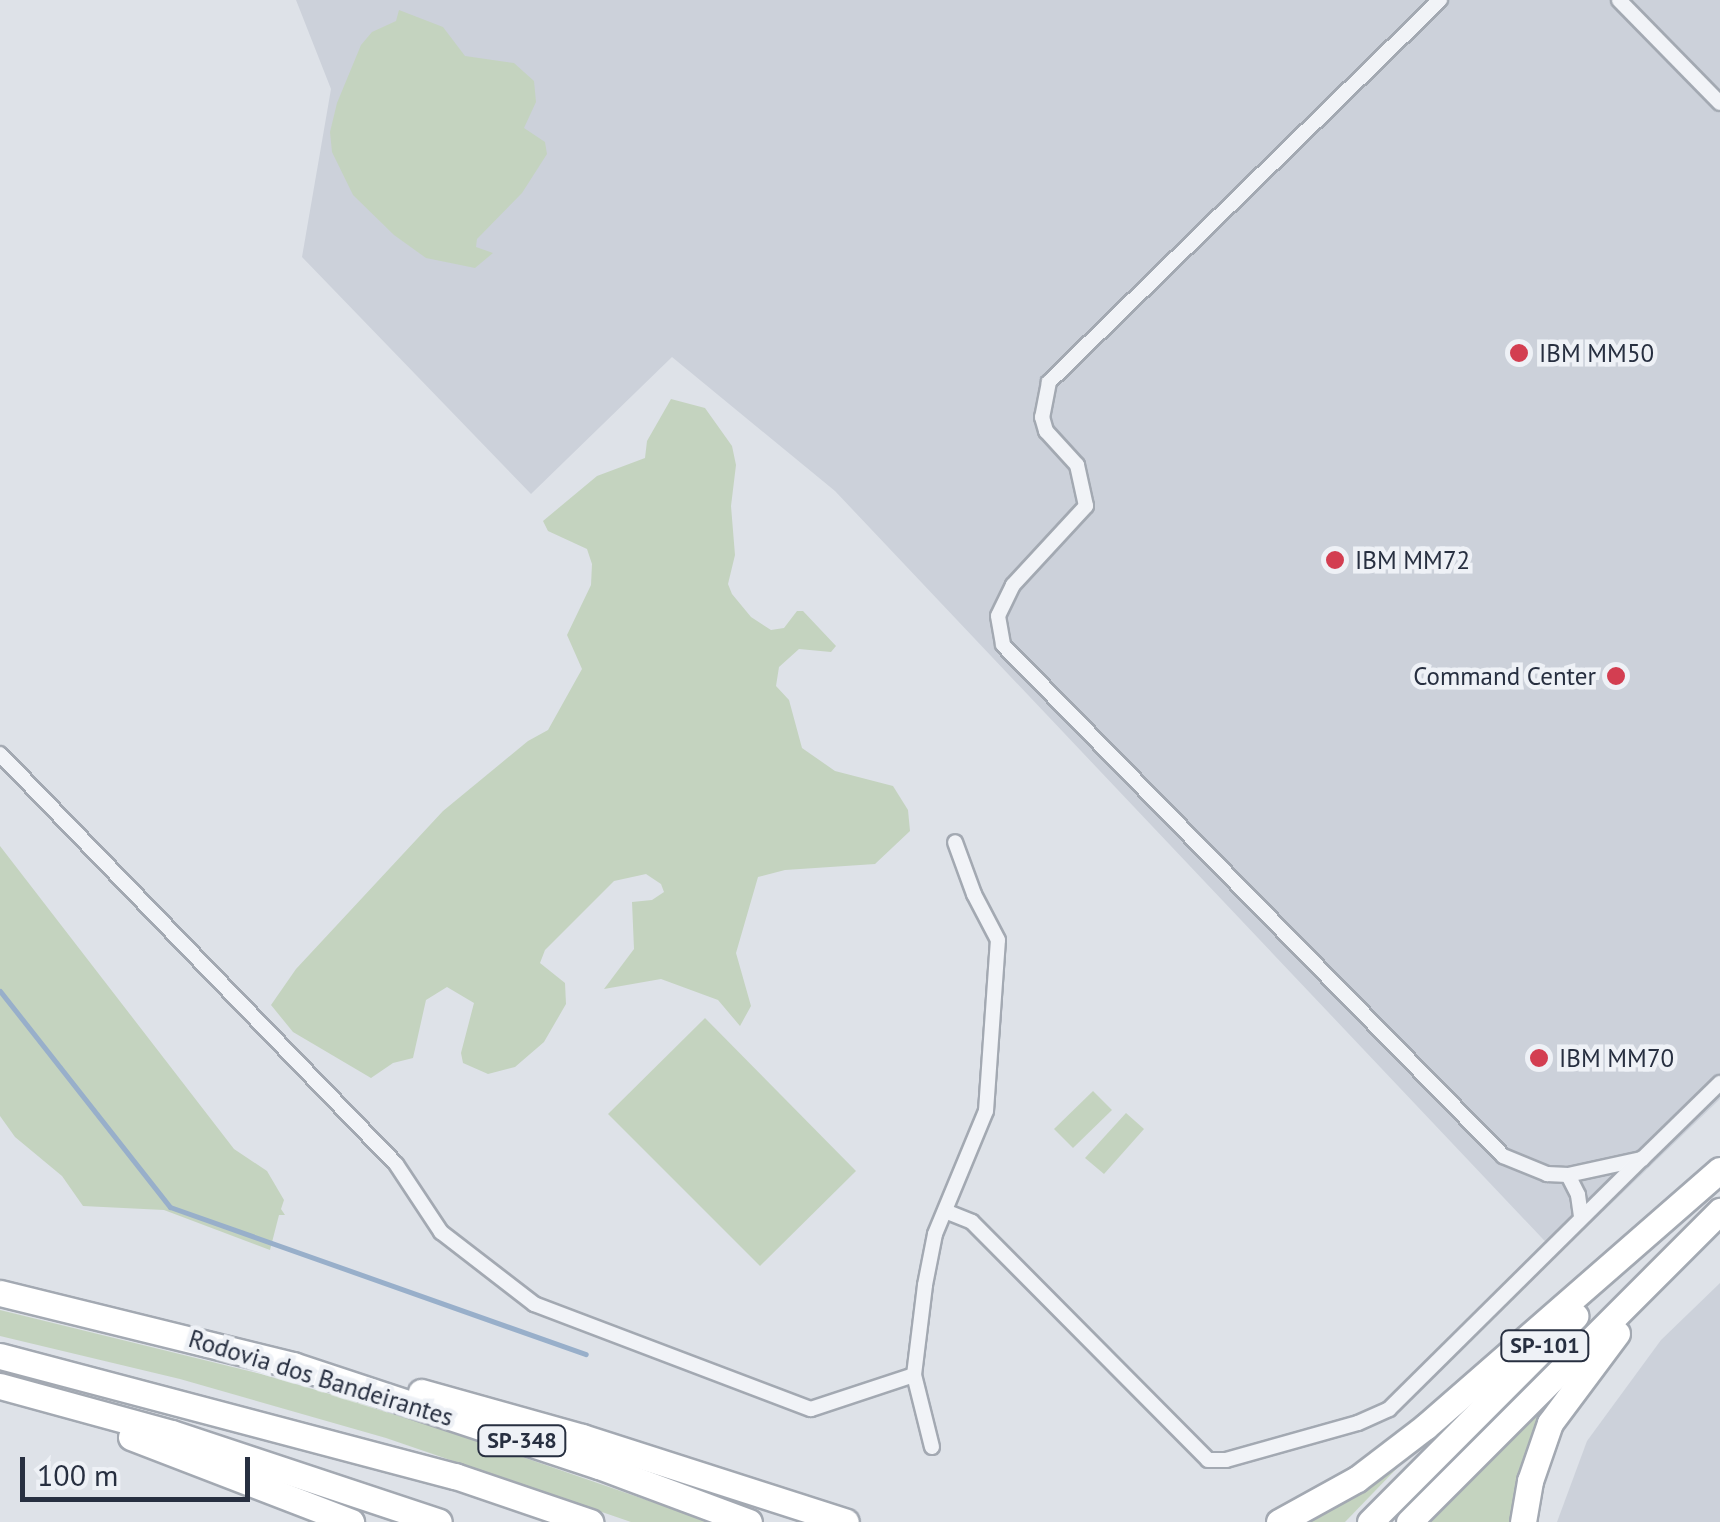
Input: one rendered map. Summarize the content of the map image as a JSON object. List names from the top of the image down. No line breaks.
{"streets":{"highway":["SP-101","Rodovia dos Bandeirantes","SP-348"]},"places":["IBM MM50","IBM MM72","Command Center","IBM MM70"],"scale_bar":"100 m"}
